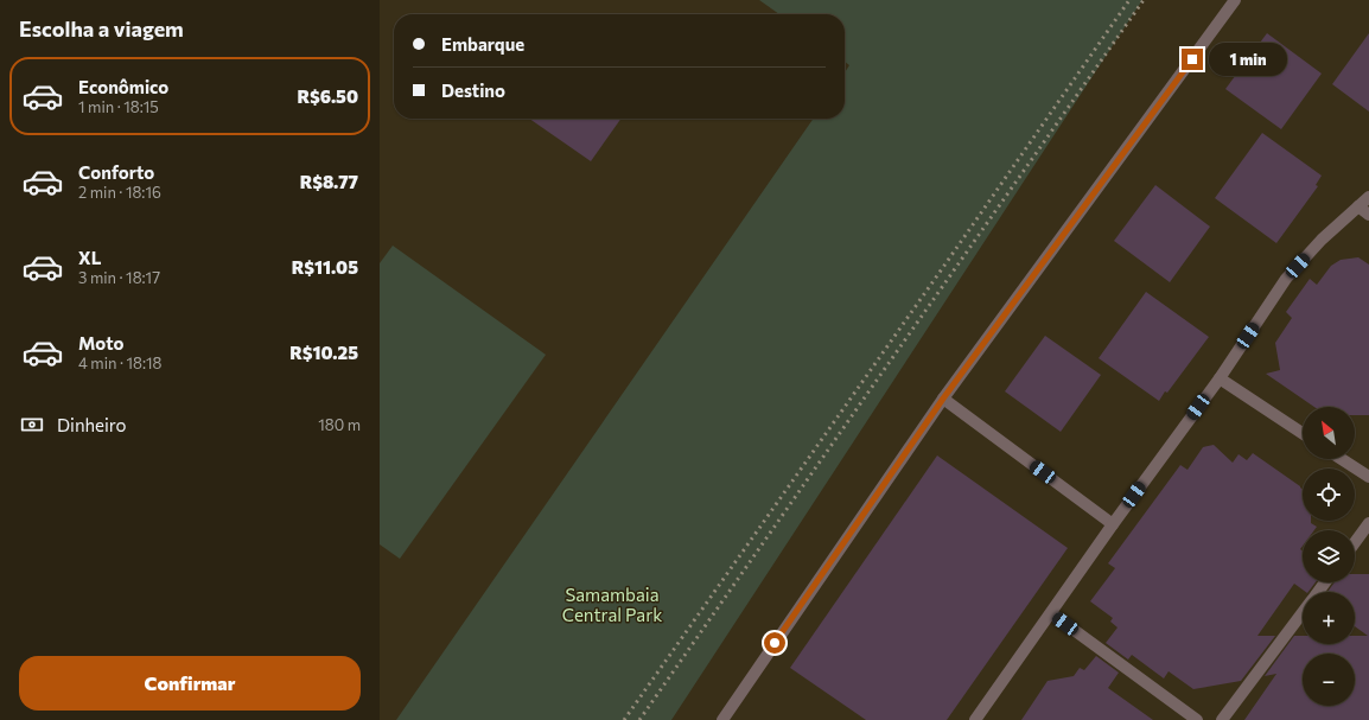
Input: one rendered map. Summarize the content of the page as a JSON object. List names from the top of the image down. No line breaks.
{"parks":["Samambaia Central Park"],"north":"top left","page":{"heading":"Escolha a viagem","banner":["Embarque","Destino"],"bubble":"1 min","list":[{"name":"Econômico","note":"1 min · 18:15","value":"R$6.50"},{"name":"Conforto","note":"2 min · 18:16","value":"R$8.77"},{"name":"XL","note":"3 min · 18:17","value":"R$11.05"},{"name":"Moto","note":"4 min · 18:18","value":"R$10.25"}],"pay":["Dinheiro","180 m"],"map_buttons":["+","−"],"buttons":"Confirmar"}}
